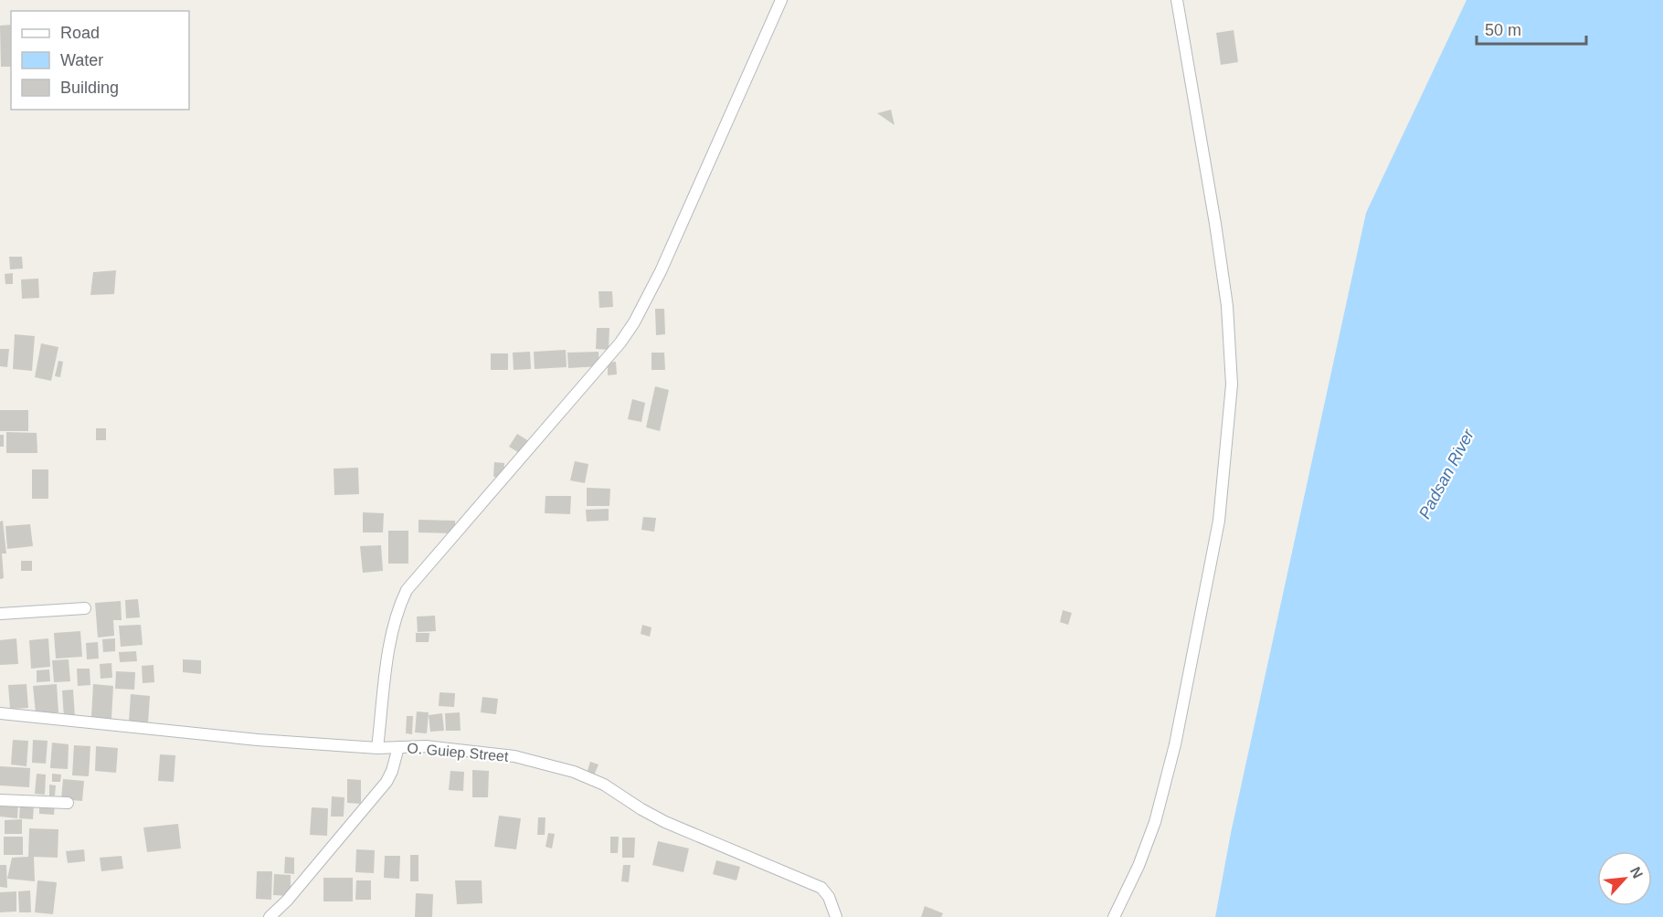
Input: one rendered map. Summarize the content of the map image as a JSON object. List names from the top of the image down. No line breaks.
{"streets":{"street":["O. Guiep Street"]},"water":["Padsan River"],"legend":["Road","Water","Building"],"scale_bar":"50 m","north":"top right"}
